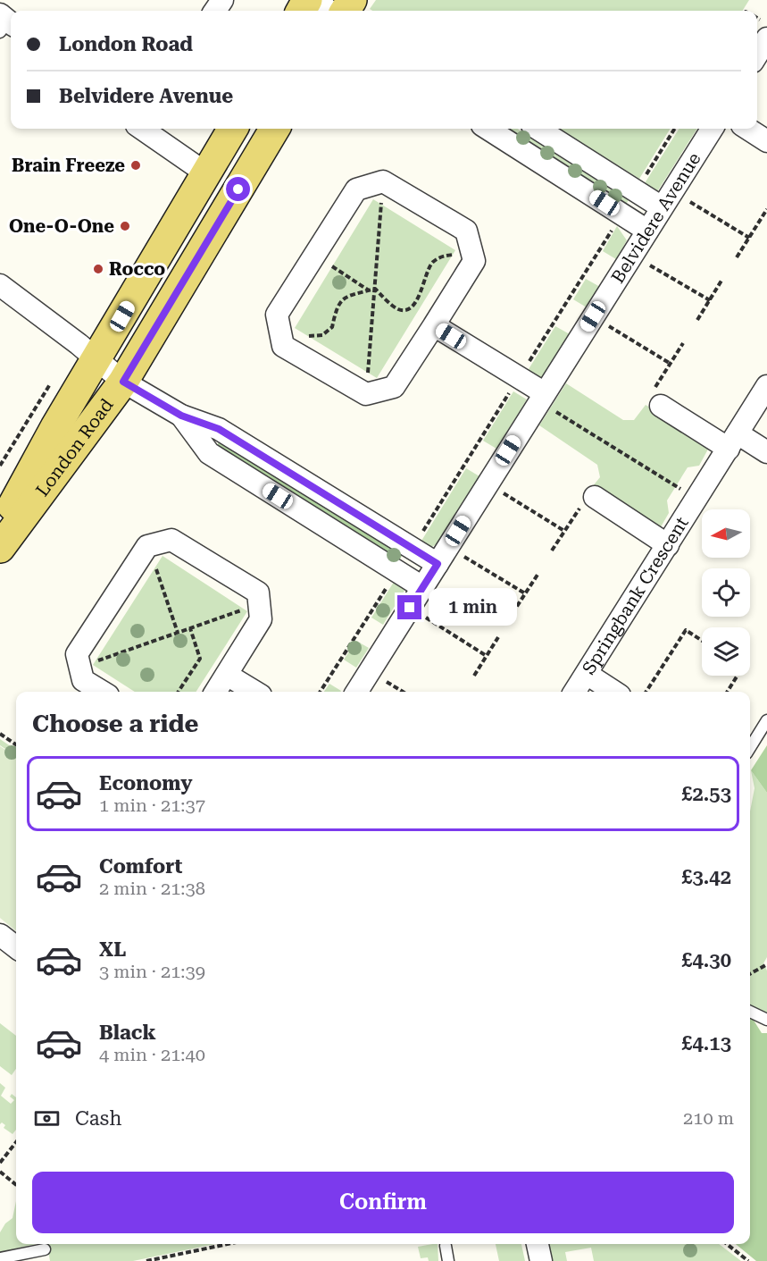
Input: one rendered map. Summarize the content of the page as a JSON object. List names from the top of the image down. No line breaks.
{"streets":{"main road":["London Road"],"street":["Belvidere Avenue","Springbank Crescent"]},"places":["Brain Freeze","One-O-One","Rocco"],"north":"left","page":{"banner":["London Road","Belvidere Avenue"],"bubble":"1 min","heading":"Choose a ride","list":[{"name":"Economy","note":"1 min · 21:37","value":"£2.53"},{"name":"Comfort","note":"2 min · 21:38","value":"£3.42"},{"name":"XL","note":"3 min · 21:39","value":"£4.30"},{"name":"Black","note":"4 min · 21:40","value":"£4.13"}],"pay":["Cash","210 m"],"buttons":"Confirm"}}
